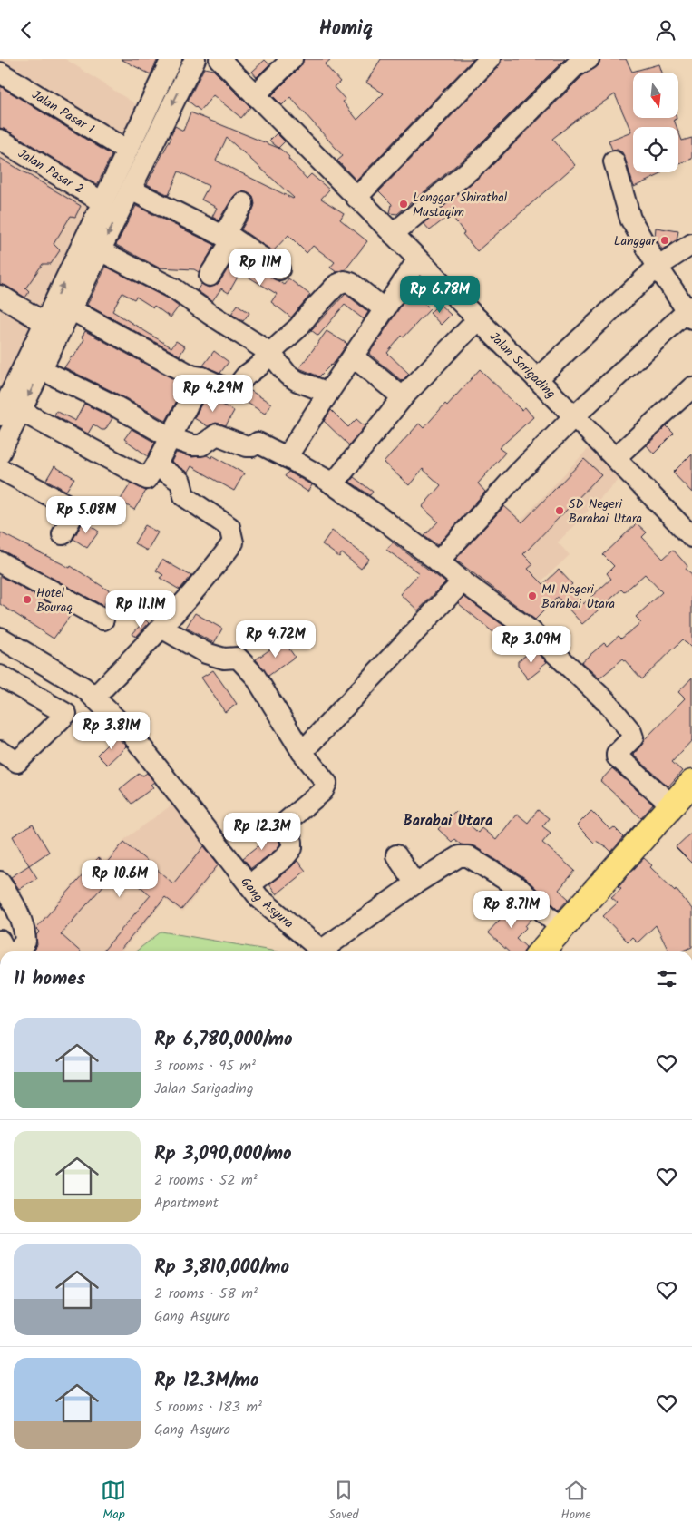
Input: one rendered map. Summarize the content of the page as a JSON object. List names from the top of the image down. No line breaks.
{"streets":{"street":["Jalan Pasar 1","Jalan Pasar 2","Jalan Sarigading","Gang Asyura"]},"districts":["Barabai Utara"],"places":["Langgar Shirathal Mustaqim","Langgar","SD Negeri Barabai Utara","MI Negeri Barabai Utara","Hotel Bouraq"],"north":"bottom","page":{"header":"Homiq","price":["Rp 11M","Rp 6.78M","Rp 4.29M","Rp 5.08M","Rp 11.1M","Rp 4.72M","Rp 3.09M","Rp 3.81M","Rp 12.3M","Rp 10.6M","Rp 8.71M"],"heading":"11 homes","list":[{"name":"Rp 6,780,000/mo","note":"3 rooms · 95 m² · Jalan Sarigading"},{"name":"Rp 3,090,000/mo","note":"2 rooms · 52 m² · Apartment"},{"name":"Rp 3,810,000/mo","note":"2 rooms · 58 m² · Gang Asyura"},{"name":"Rp 12.3M/mo","note":"5 rooms · 183 m² · Gang Asyura"}],"tabs":["Map","Saved","Home"]}}
